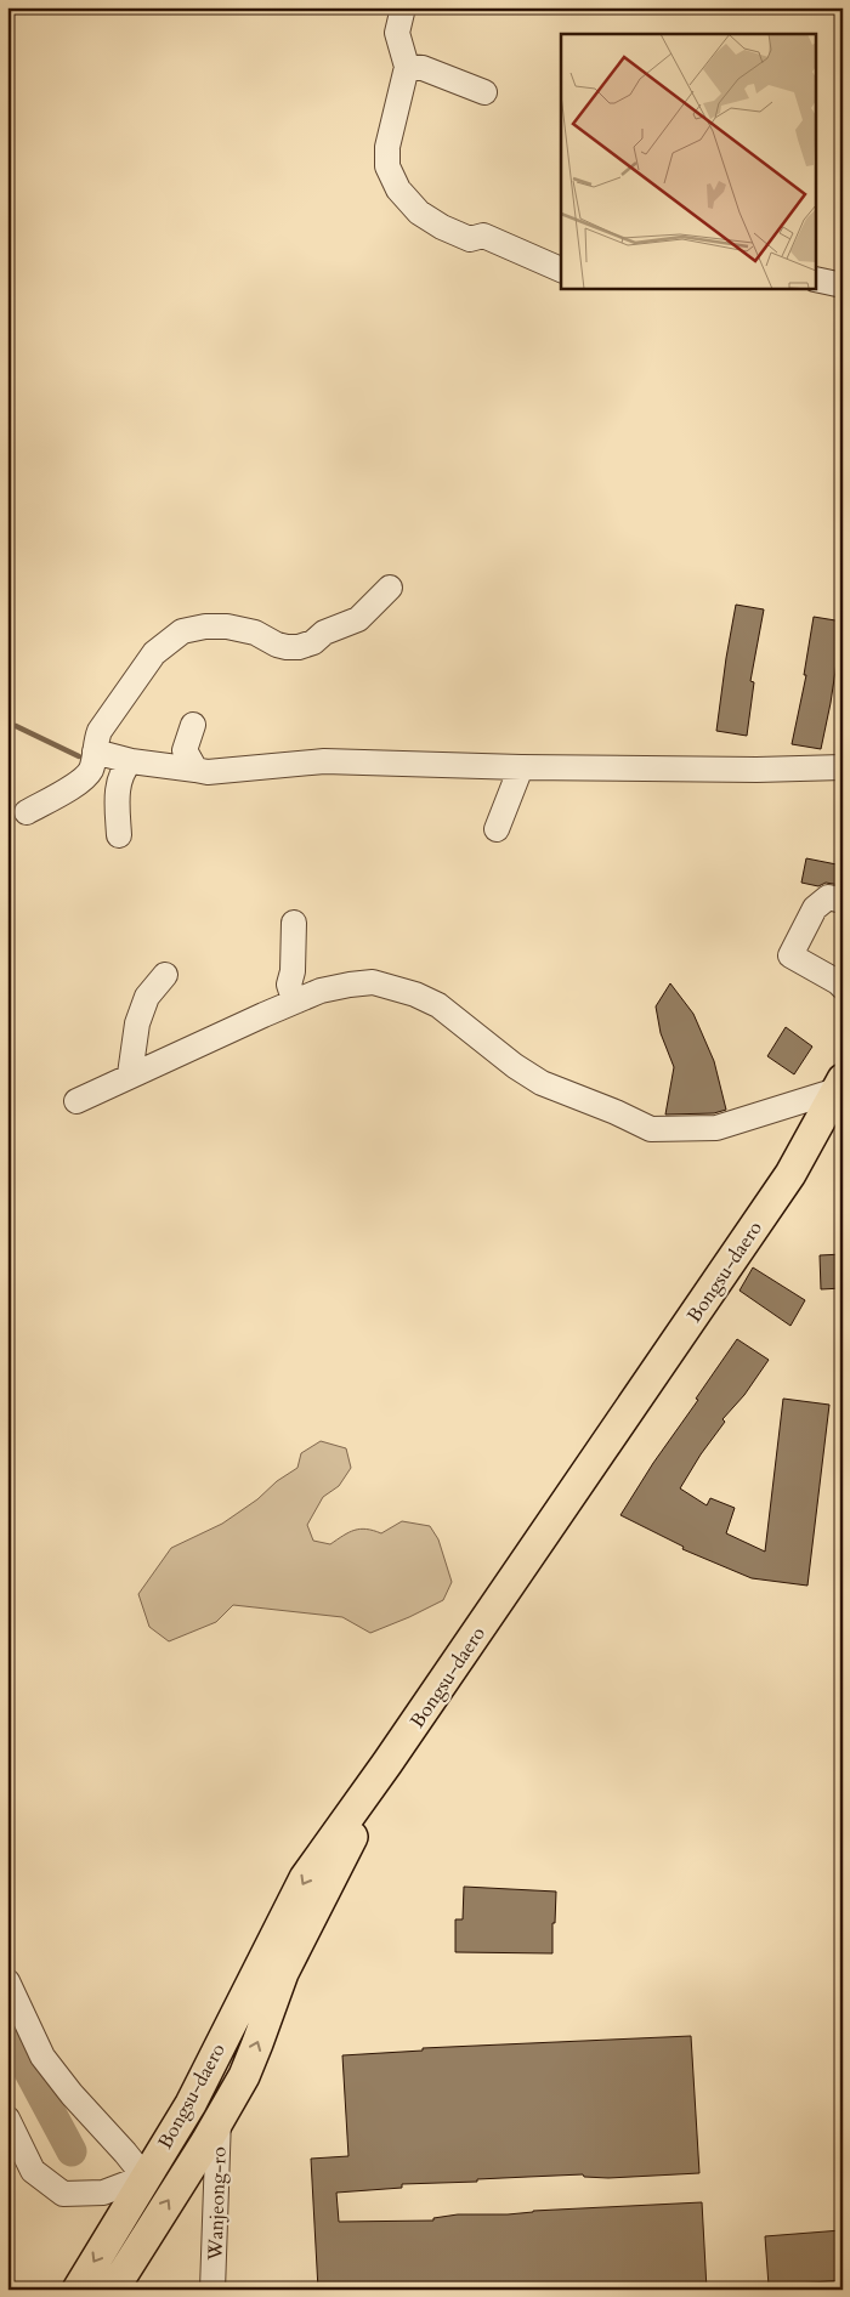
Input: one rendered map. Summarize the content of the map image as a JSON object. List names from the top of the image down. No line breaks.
{"streets":{"main road":["Bongsu-daero"],"street":["Wanjeong-ro"]},"crossings":[["Bongsu-daero","Wanjeong-ro"]]}
